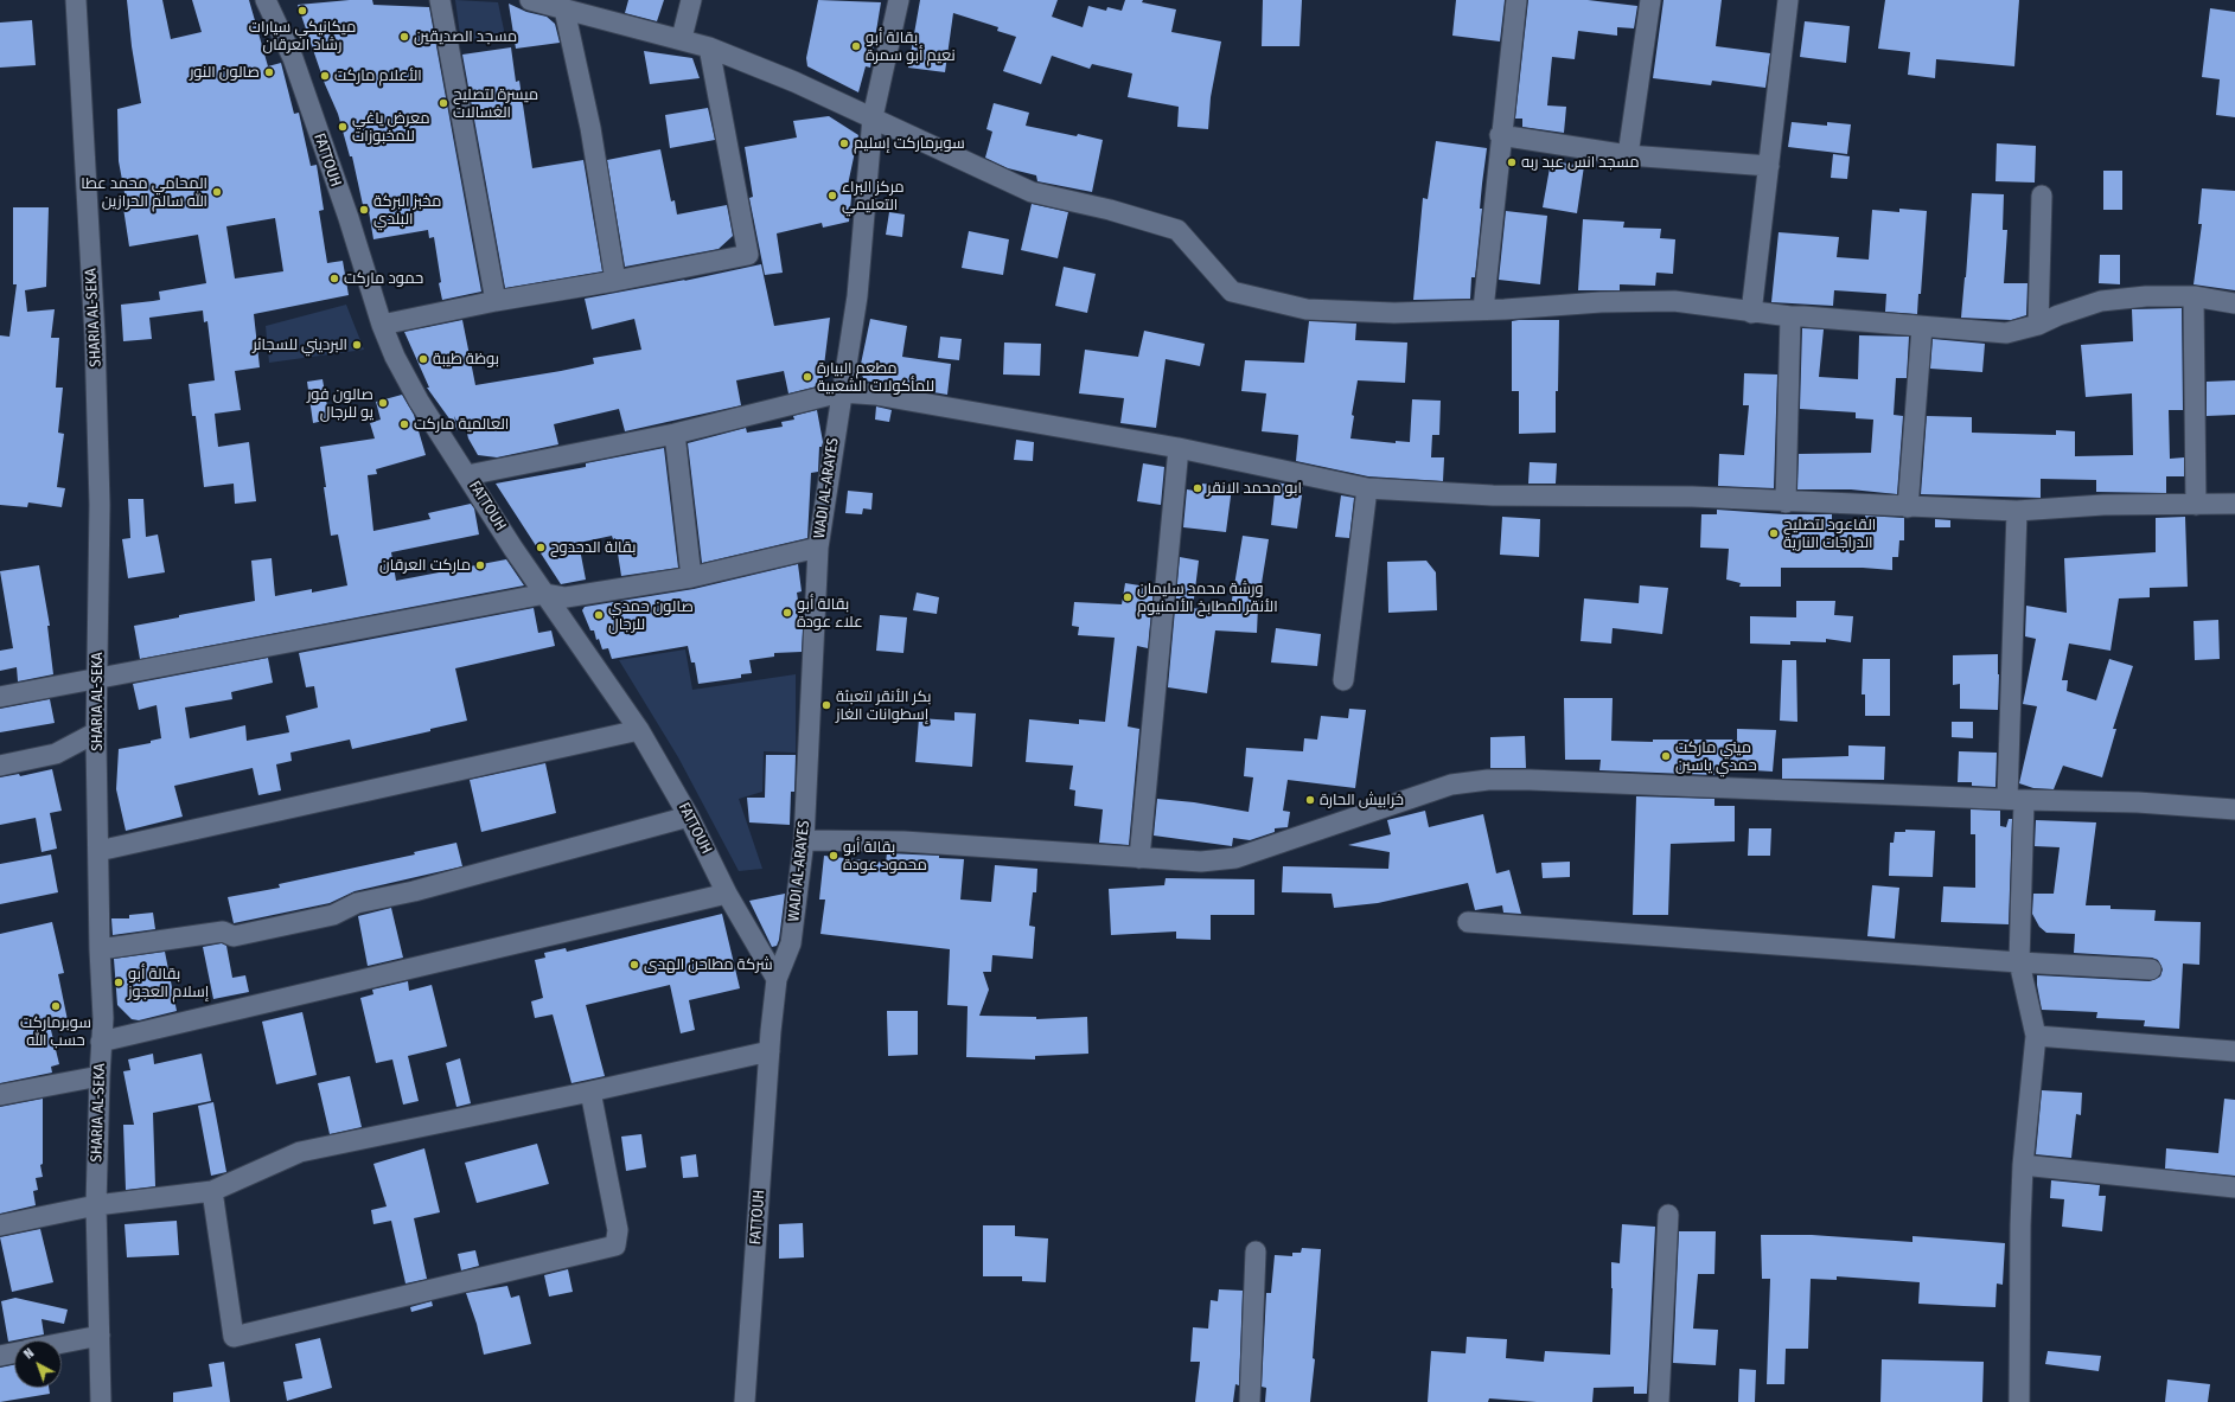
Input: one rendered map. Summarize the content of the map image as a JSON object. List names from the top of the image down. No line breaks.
{"streets":{"street":["FATTOUH","SHARIA AL-SEKA","WADI AL-ARAYES"]},"crossings":[["FATTOUH","WADI AL-ARAYES"]],"places":["ميكانيكي سيارات رشاد العرقان","مسجد الصديقين","بقالة أبو نعيم أبو سمرة","صالون النور","الأعلام ماركت","ميسرة لتصليح الغسالات","معرض ياغي للمخبوزات","سوبرماركت إسليم","مسجد انس عبد ربه","المحامي محمد عطا الله سالم الحرازين","مركز البراء التعليمي","مخبز البركة البلدي","حمود ماركت","البرديني للسجائر","بوظة طيبة","مطعم البيارة للمأكولات الشعبية","صالون فور يو للرجال","العالمية ماركت","ابو محمد الانقر","القاعود لتصليح الدراجات النارية","بقالة الدحدوح","ماركت العرقان","ورشة محمد سليمان الأنقر لمطابخ الألمنيوم","بقالة أبو علاء عودة","صالون حمدي للرجال","بكر الأنقر لتعبئة إسطوانات الغاز","ميني ماركت حمدي ياسين","خرابيش الحارة","بقالة أبو محمود عودة","شركة مطاحن الهدى","بقالة أبو إسلام العجوز","سوبرماركت حسب الله"],"north":"top left"}
